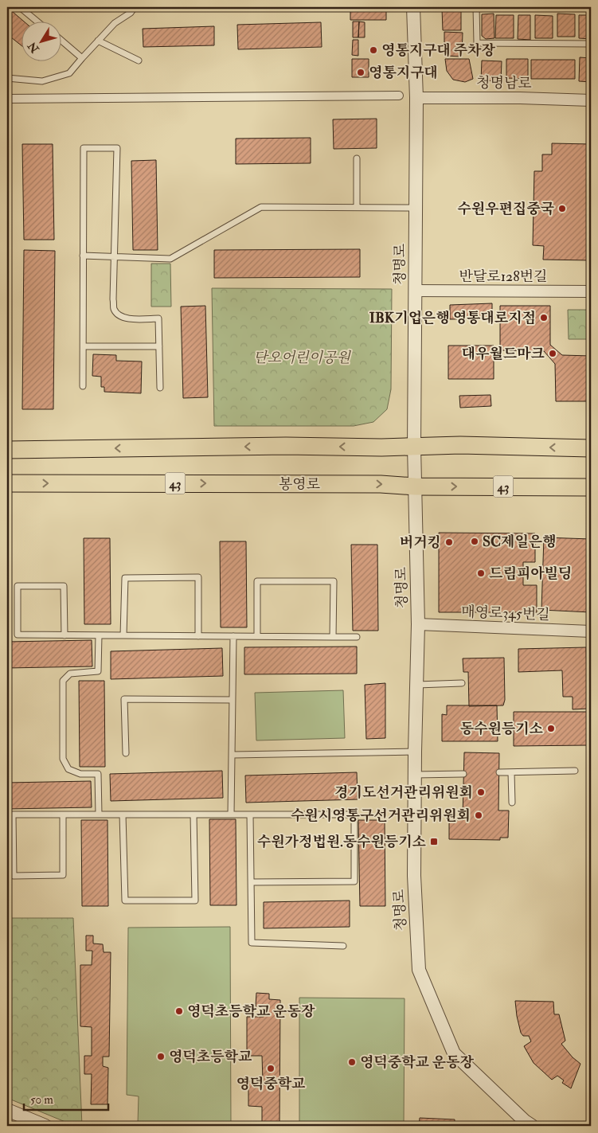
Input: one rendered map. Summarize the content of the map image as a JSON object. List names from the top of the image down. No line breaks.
{"streets":{"main road":["43","봉영로"],"street":["청명남로","청명로","반달로128번길","매영로345번길"]},"crossings":[["청명남로","청명로"],["청명로","반달로128번길"],["청명로","봉영로"],["청명로","매영로345번길"]],"parks":["단오어린이공원"],"places":{"other":["영통지구대 주차장","영통지구대","수원우편집중국","IBK기업은행 영통대로지점","대우월드마크","SC제일은행","버거킹","드림피아빌딩","동수원등기소","경기도선거관리위원회","수원시영통구선거관리위원회","영덕초등학교 운동장","영덕초등학교","영덕중학교 운동장","영덕중학교"],"transit":["수원가정법원.동수원등기소"]},"scale_bar":"50 m","north":"bottom left"}
